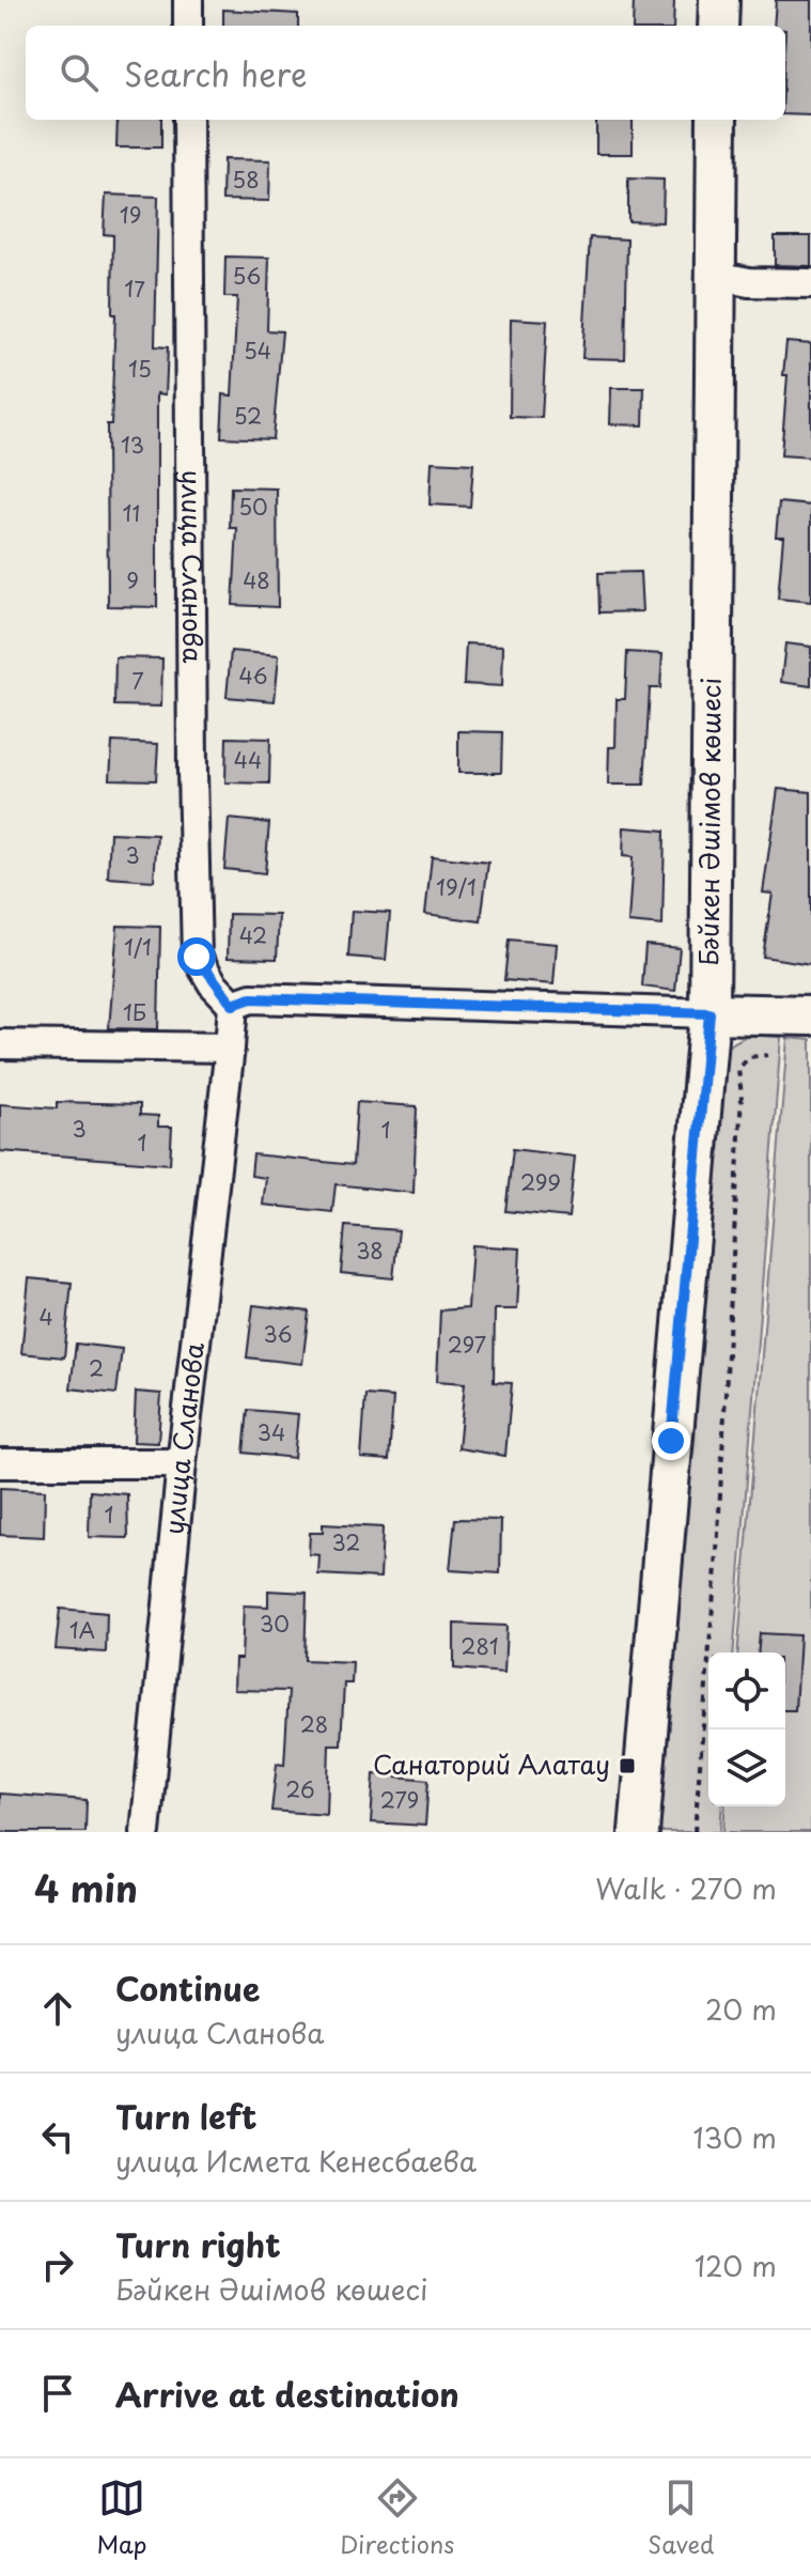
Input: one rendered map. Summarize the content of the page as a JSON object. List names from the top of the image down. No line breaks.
{"streets":{"main road":["Бәйкен Әшімов көшесі"],"street":["улица Сланова"]},"places":{"transit":["Санаторий Алатау"]},"house_numbers":["58","19","56","17","54","15","52","13","50","11","9","48","46","7","44","3","19/1","42","1/1","1Б","3","1","1","299","38","4","36","297","2","34","1","32","30","1А","281","28","26","279"],"page":{"search":"Search here","heading":["4 min","Walk · 270 m"],"list":[["Continue","улица Сланова","20 m"],["Turn left","улица Исмета Кенесбаева","130 m"],["Turn right","Бәйкен Әшімов көшесі","120 m"],"Arrive at destination"],"nav":["Map","Directions","Saved"]}}
